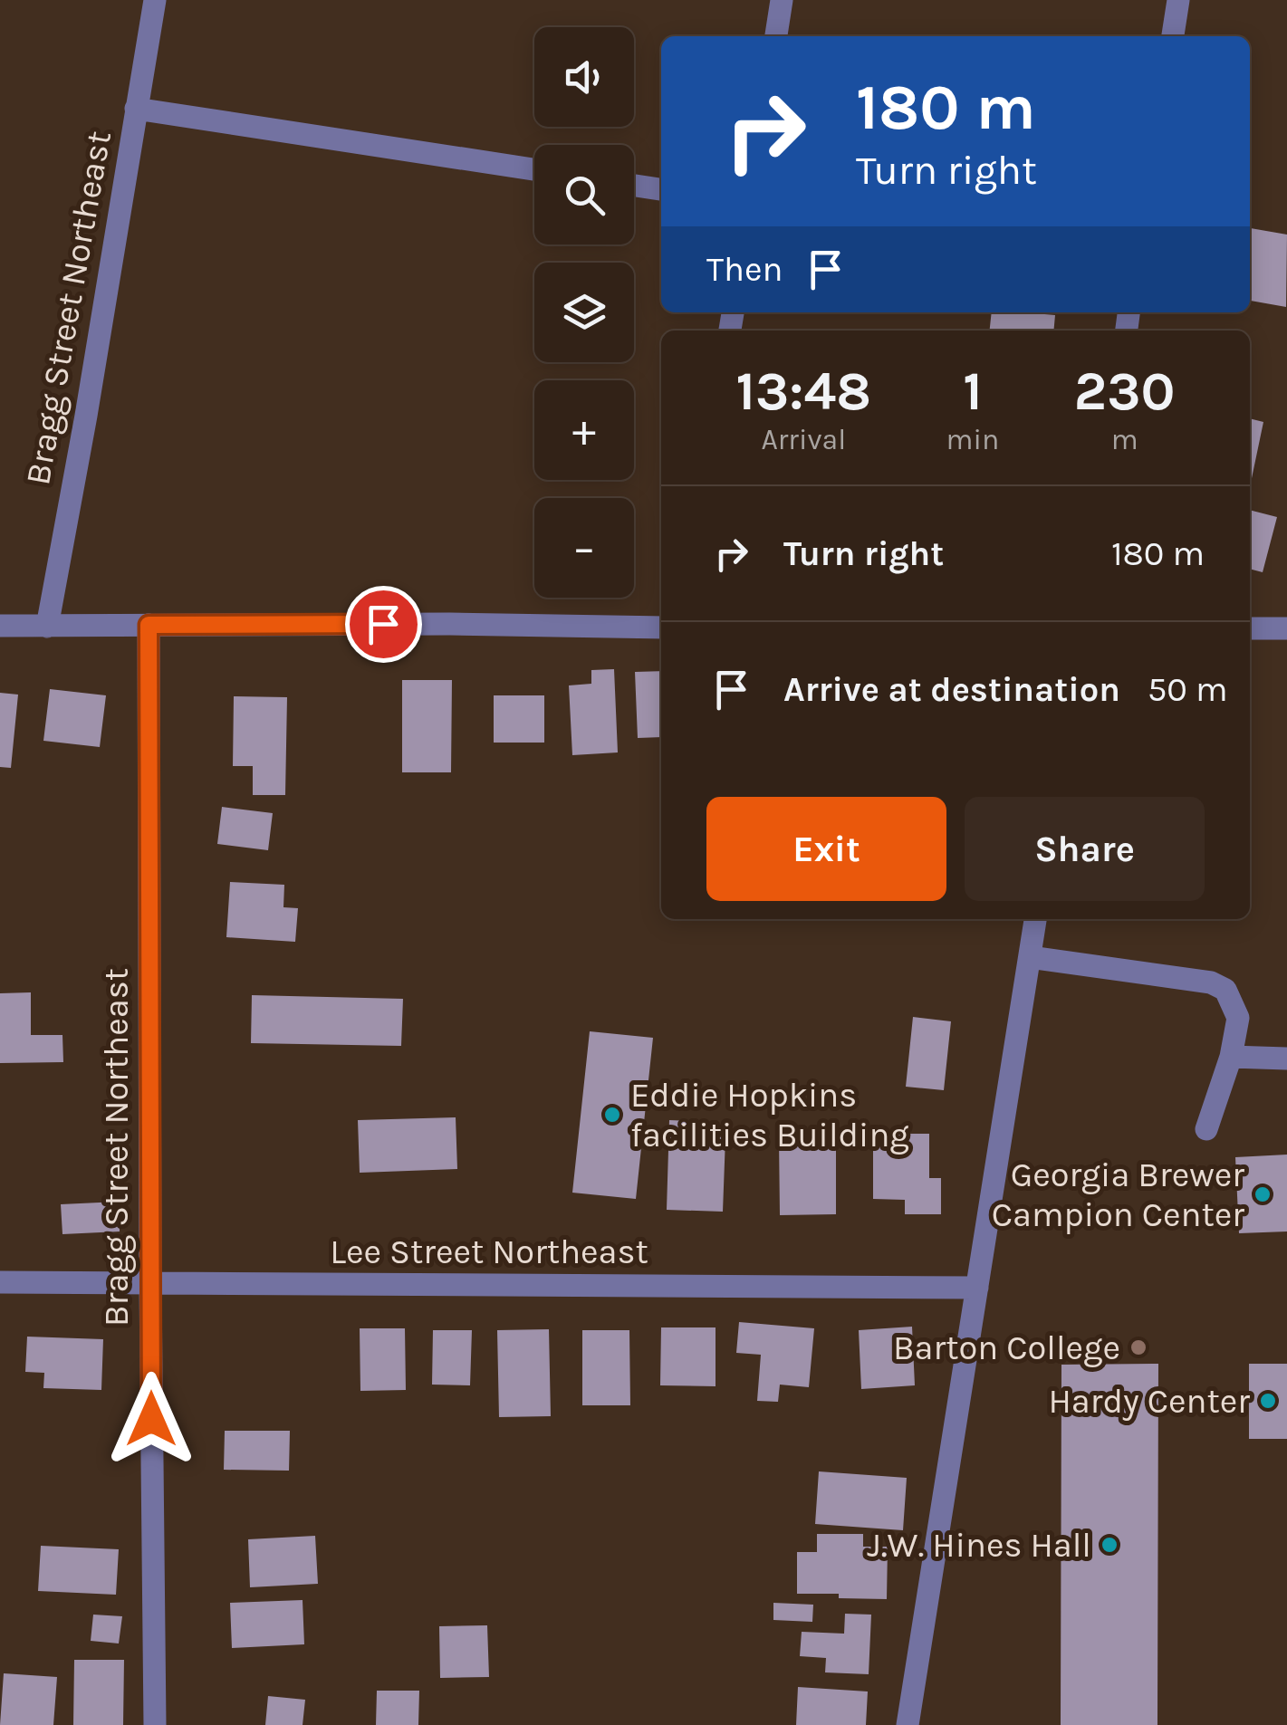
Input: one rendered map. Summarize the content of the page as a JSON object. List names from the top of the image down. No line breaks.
{"streets":{"street":["Bragg Street Northeast","Lee Street Northeast"]},"crossings":[["Bragg Street Northeast","Lee Street Northeast"]],"places":["Eddie Hopkins facilities Building","Georgia Brewer Campion Center","Barton College","Hardy Center","J.W. Hines Hall"],"page":{"map_buttons":["+","−"],"turn":["180 m","Turn right"],"then":"Then","eta":["13:48","Arrival","1","min","230","m"],"list":[{"name":"Turn right","value":"180 m"},{"name":"Arrive at destination","value":"50 m"}],"buttons":["Exit","Share"]}}
